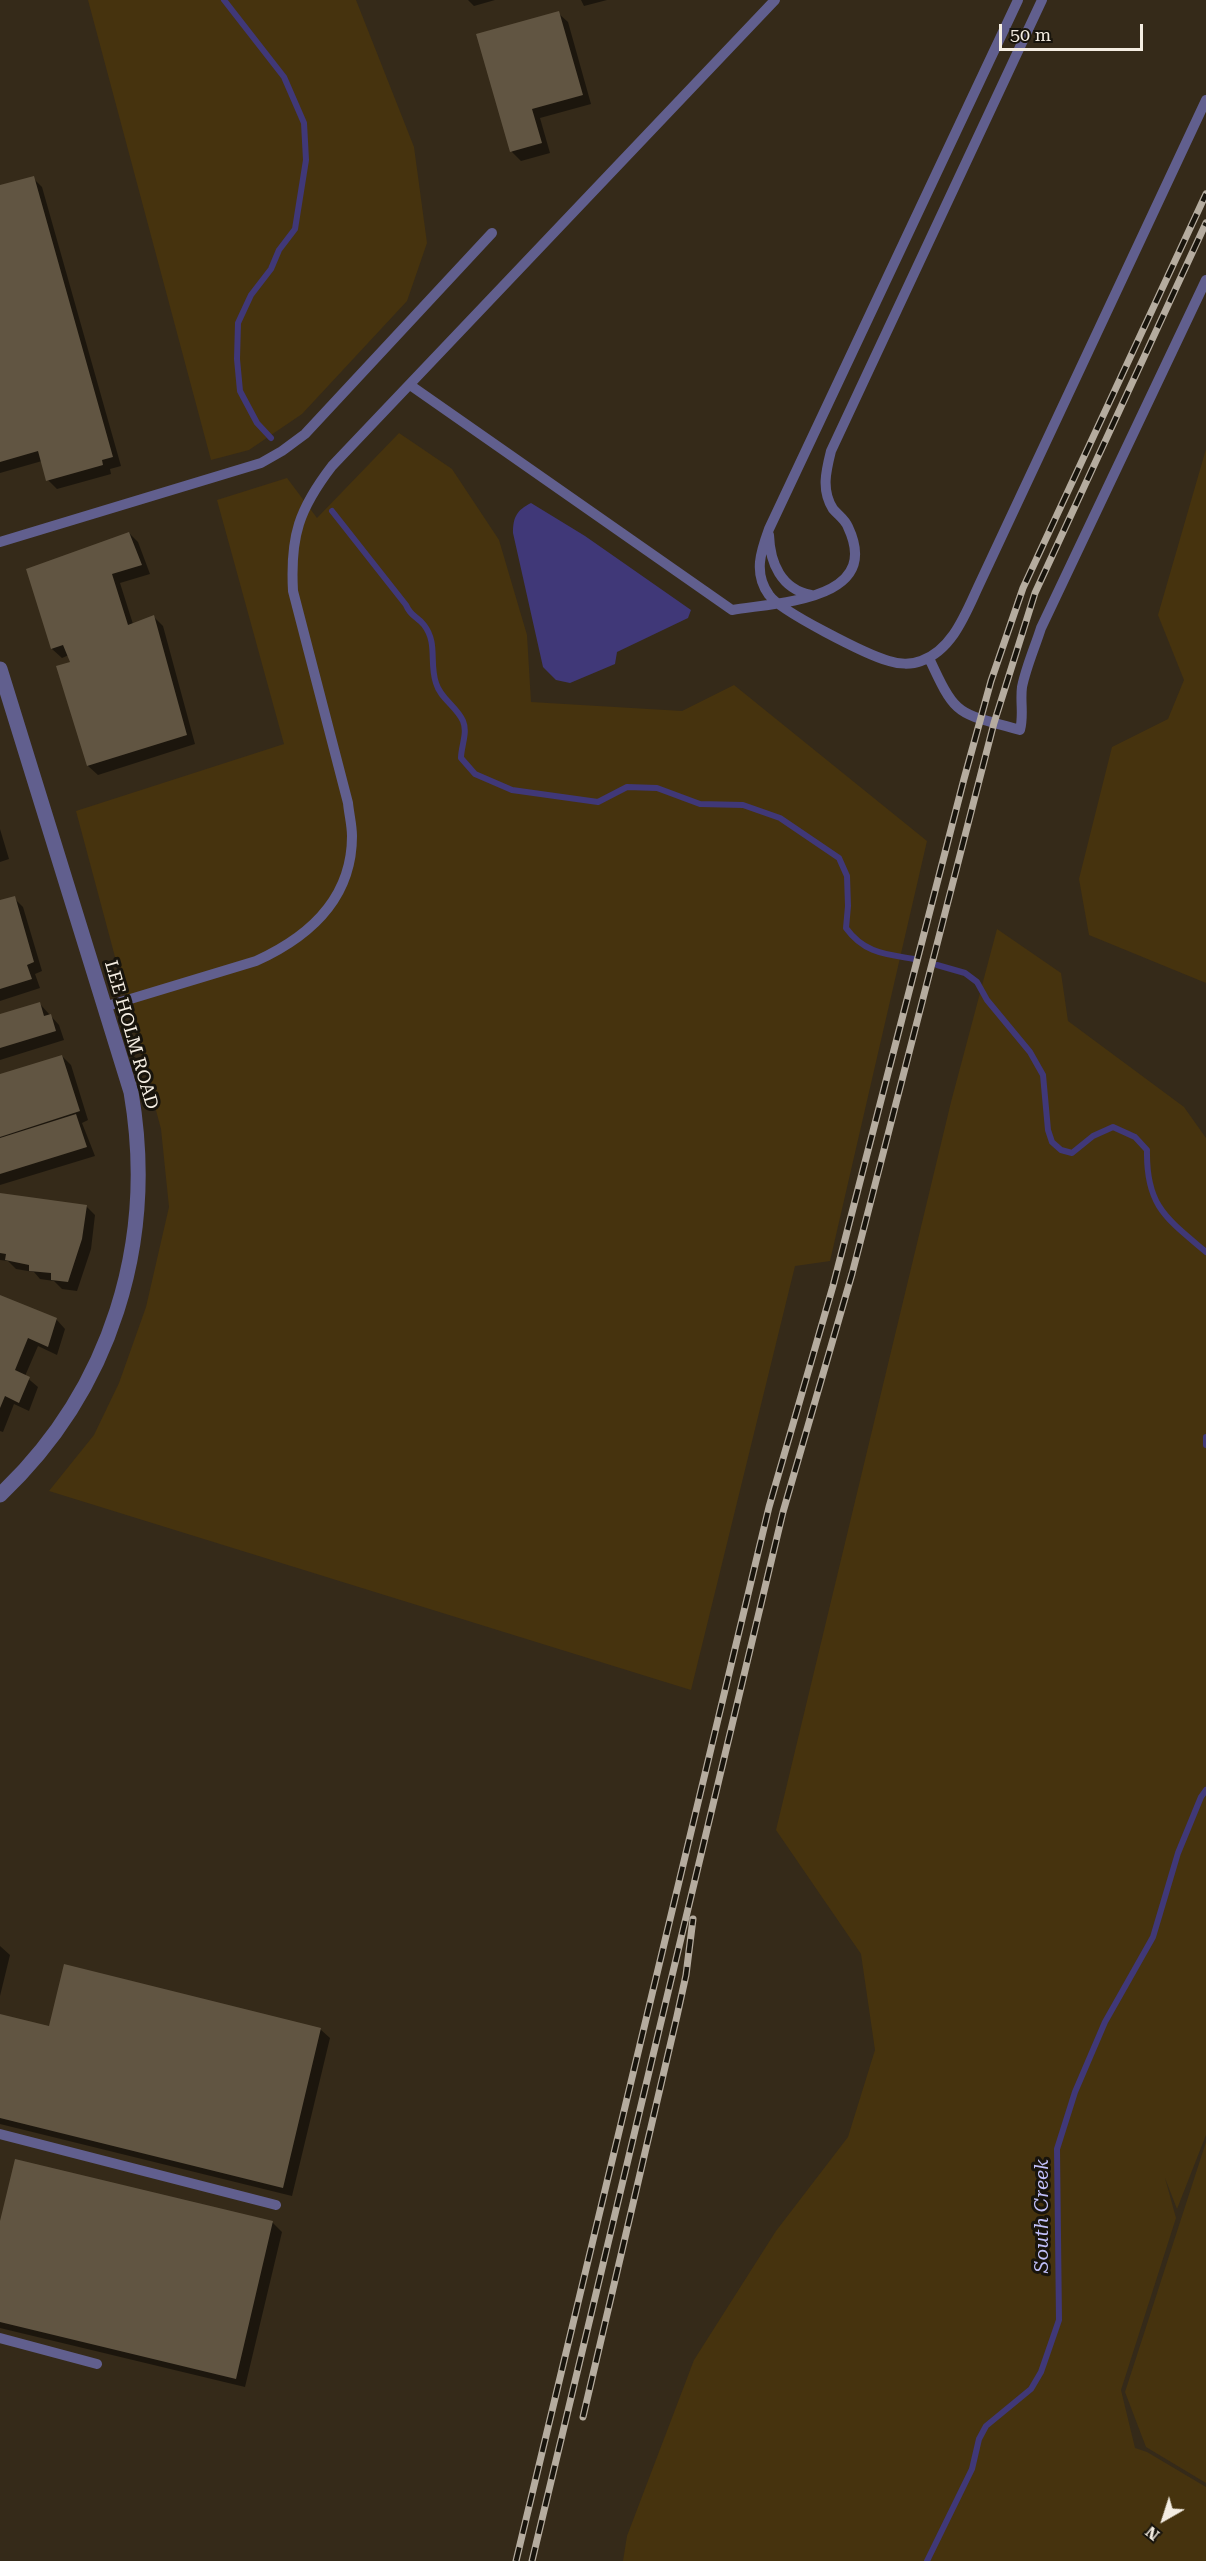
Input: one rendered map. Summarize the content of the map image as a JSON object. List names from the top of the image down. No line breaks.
{"streets":{"street":["LEE HOLM ROAD"]},"water":["South Creek"],"scale_bar":"50 m","north":"bottom left"}
